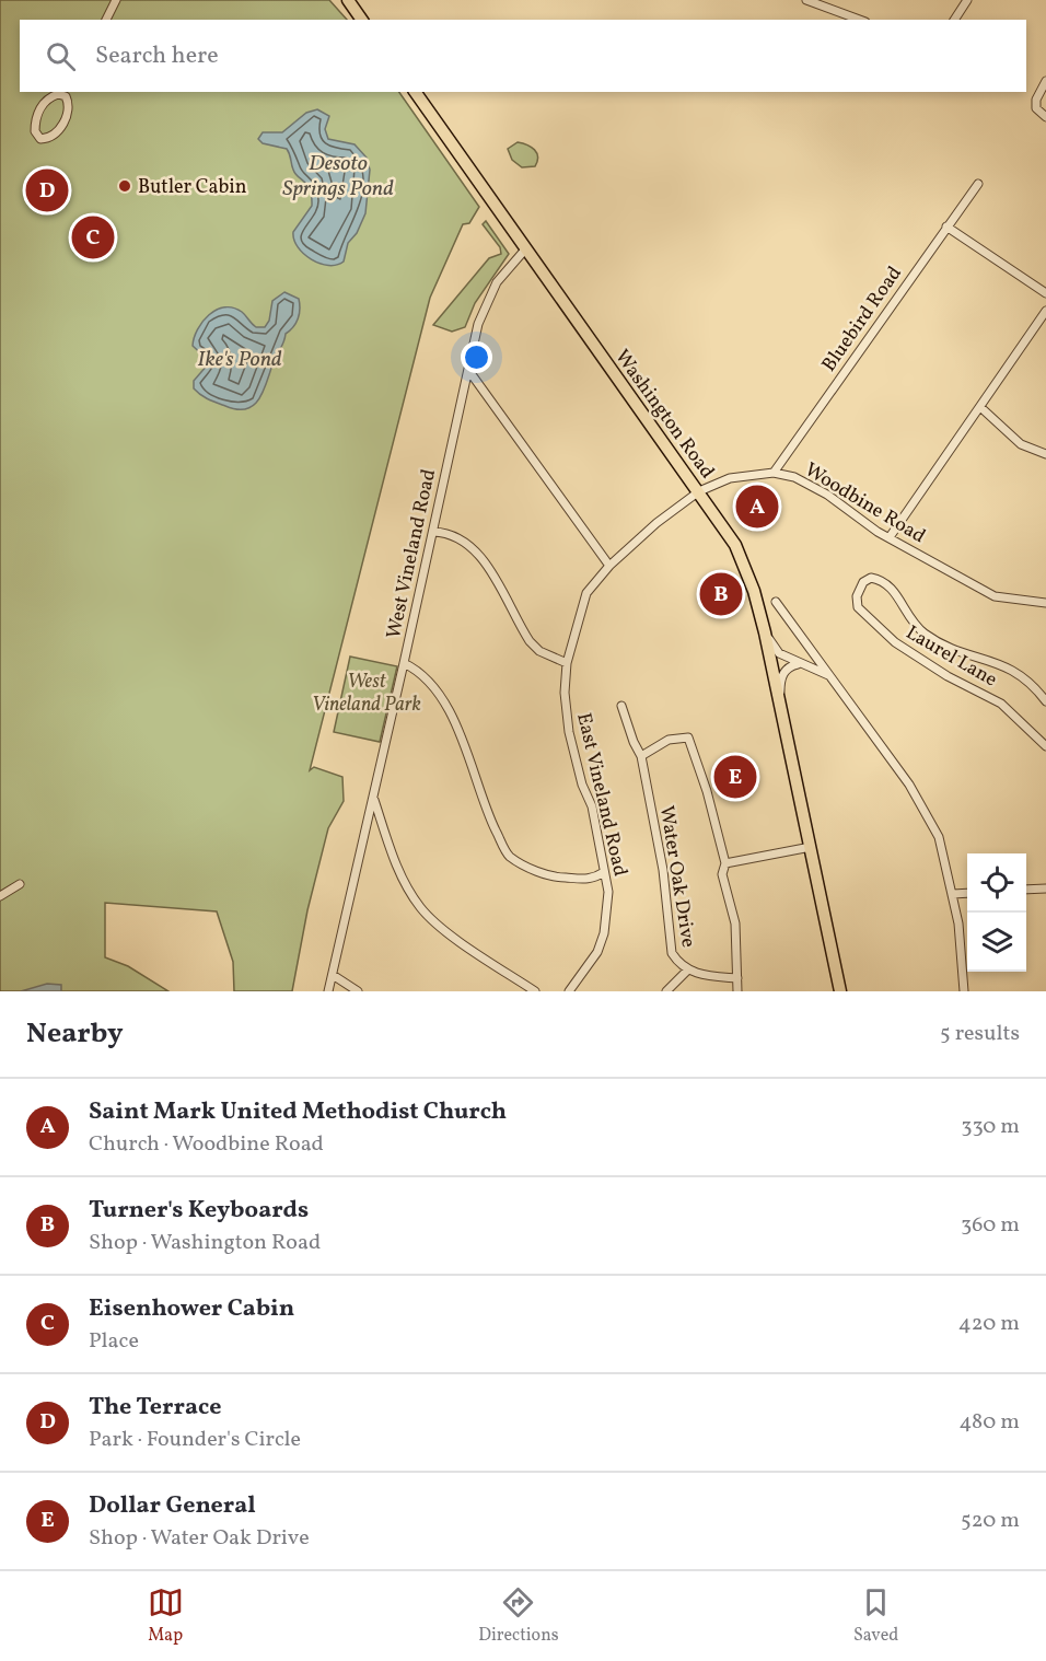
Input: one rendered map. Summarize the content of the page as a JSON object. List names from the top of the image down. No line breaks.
{"streets":{"main road":["Washington Road"],"street":["Bluebird Road","Woodbine Road","West Vineland Road","Laurel Lane","East Vineland Road","Water Oak Drive"]},"crossings":[["Bluebird Road","Woodbine Road"],["Washington Road","Woodbine Road"],["Washington Road","West Vineland Road"],["Washington Road","East Vineland Road"],["Woodbine Road","East Vineland Road"]],"water":["Desoto Springs Pond","Ike's Pond"],"parks":["West Vineland Park"],"places":["Butler Cabin"],"page":{"search":"Search here","pins":["D","C","A","B","E"],"heading":["Nearby","5 results"],"list":[{"mark":"A","name":"Saint Mark United Methodist Church","note":"Church · Woodbine Road","value":"330 m"},{"mark":"B","name":"Turner's Keyboards","note":"Shop · Washington Road","value":"360 m"},{"mark":"C","name":"Eisenhower Cabin","note":"Place","value":"420 m"},{"mark":"D","name":"The Terrace","note":"Park · Founder's Circle","value":"480 m"},{"mark":"E","name":"Dollar General","note":"Shop · Water Oak Drive","value":"520 m"}],"nav":["Map","Directions","Saved"]}}
